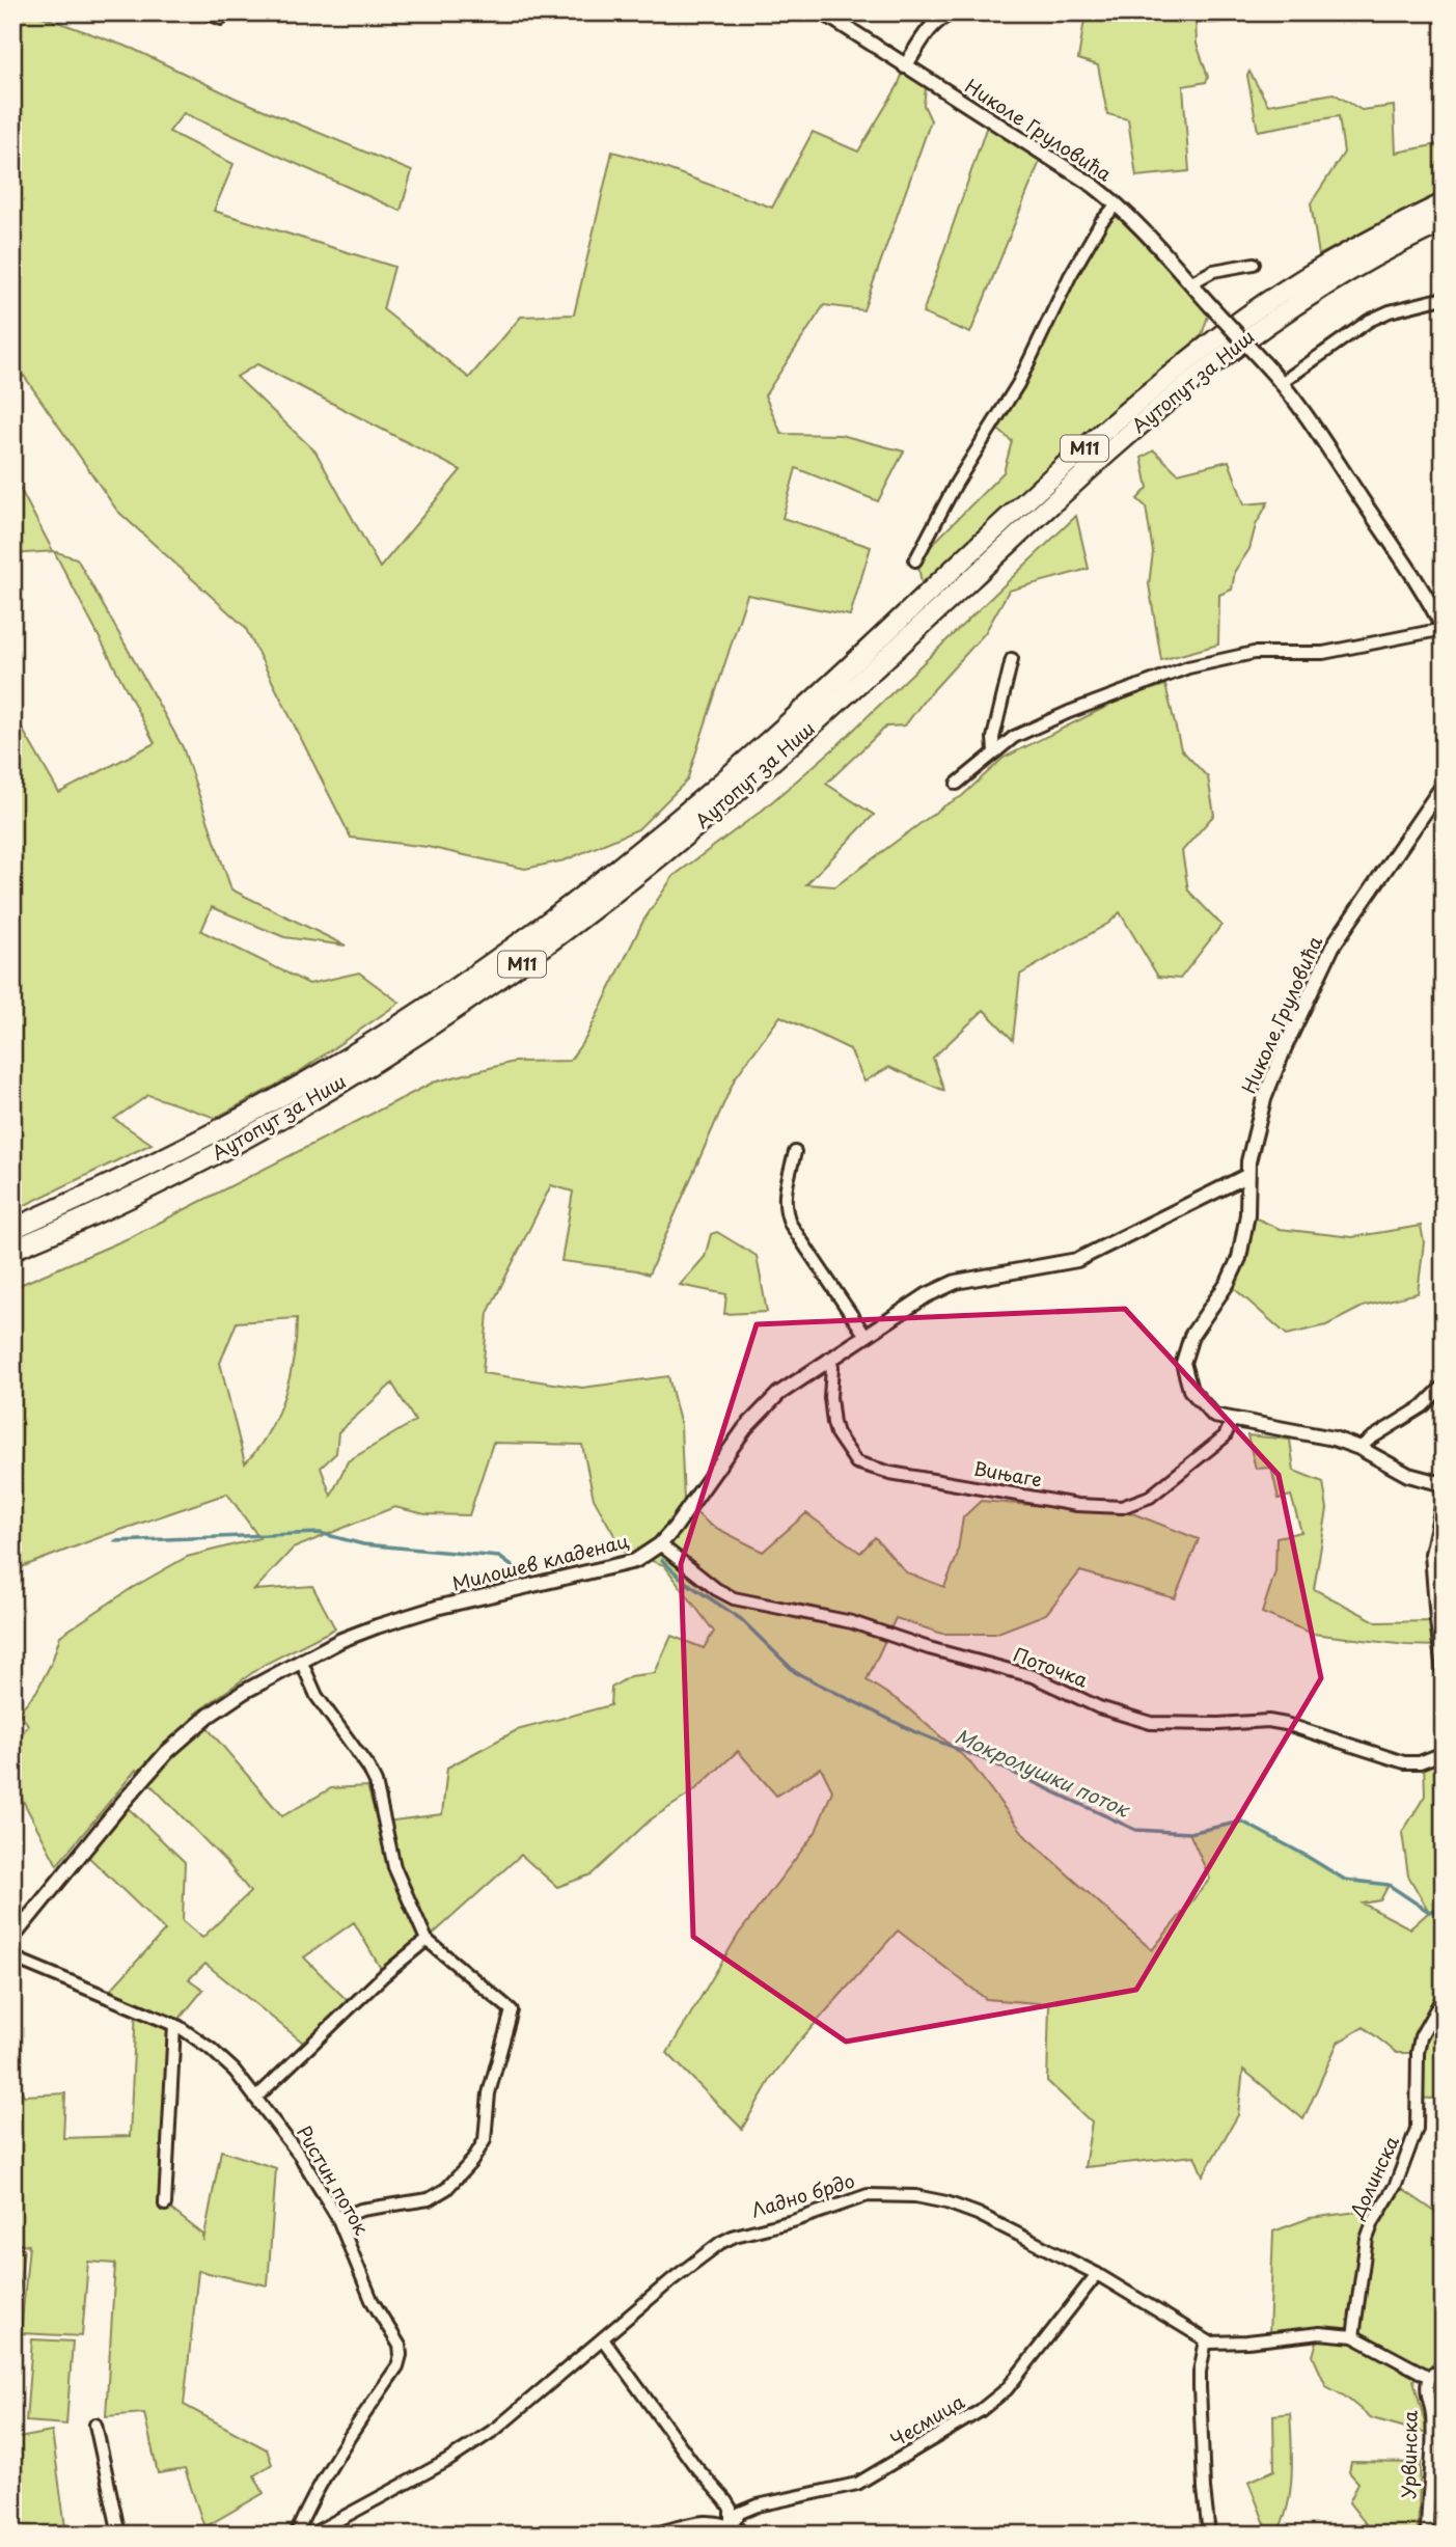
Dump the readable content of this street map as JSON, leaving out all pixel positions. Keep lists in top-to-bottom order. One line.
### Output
{"streets":{"highway":["Аутопут за Ниш","M11"],"street":["Николе Груловића","Вињаге","Милошев кладенац","Поточка","Долинска","Ристин поток","Ладно брдо","Чесмица","Урвинска"]},"crossings":[["Николе Груловића","Вињаге"],["Николе Груловића","Милошев кладенац"],["Вињаге","Милошев кладенац"],["Милошев кладенац","Поточка"],["Долинска","Ладно брдо"],["Ладно брдо","Чесмица"],["Ладно брдо","Урвинска"]],"water":["Мокролушки поток"]}
